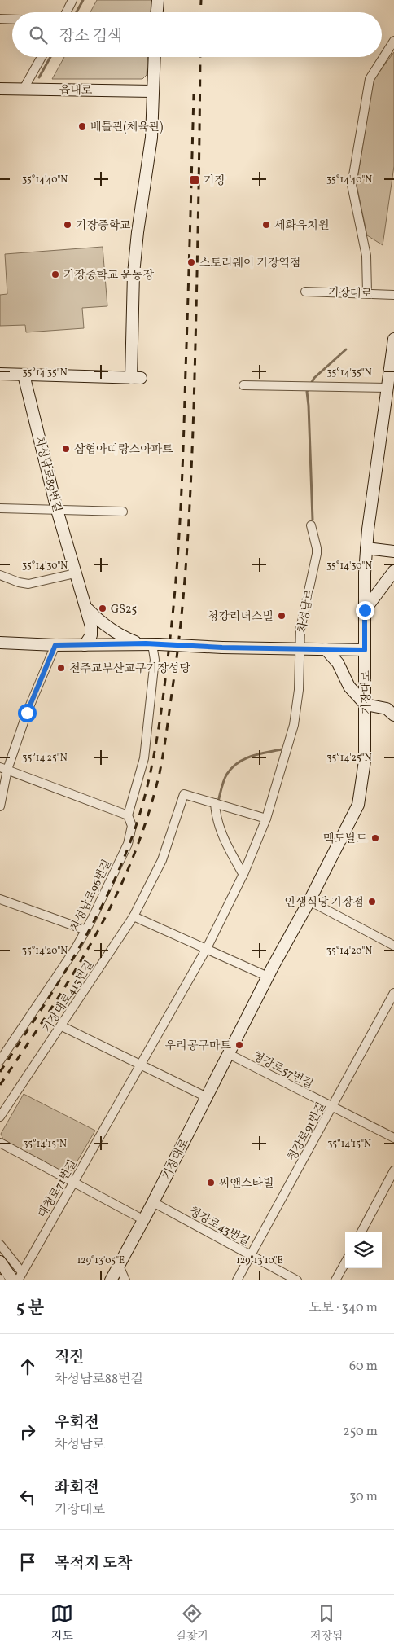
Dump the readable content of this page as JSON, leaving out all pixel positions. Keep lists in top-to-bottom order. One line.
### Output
{"streets":{"street":["읍내로","기장대로","차성남로89번길","차성남로","차성남로96번길","기장대로413번길","청강로57번길","청강로91번길","대청로71번길","청강로43번길"]},"crossings":[["기장대로","차성남로"],["기장대로","청강로57번길"],["기장대로","청강로43번길"],["차성남로89번길","차성남로"],["차성남로","대청로71번길"],["청강로57번길","청강로91번길"],["청강로91번길","청강로43번길"]],"places":{"other":["베틀관(체육관)","기장중학교","세화유치원","스토리웨이 기장역점","기장중학교 운동장","삼협아띠랑스아파트","GS25","청강리더스빌","천주교부산교구기장성당","맥도날드","인생식당 기장점","우리공구마트","씨앤스타빌"],"transit":["기장"]},"page":{"search":"장소 검색","heading":["5 분","도보 · 340 m"],"list":[["직진","차성남로88번길","60 m"],["우회전","차성남로","250 m"],["좌회전","기장대로","30 m"],"목적지 도착"],"nav":["지도","길찾기","저장됨"]},"coordinates":["35°14'40\"N","35°14'35\"N","35°14'30\"N","35°14'25\"N","35°14'20\"N","35°14'15\"N","129°13'05\"E","129°13'10\"E"]}
